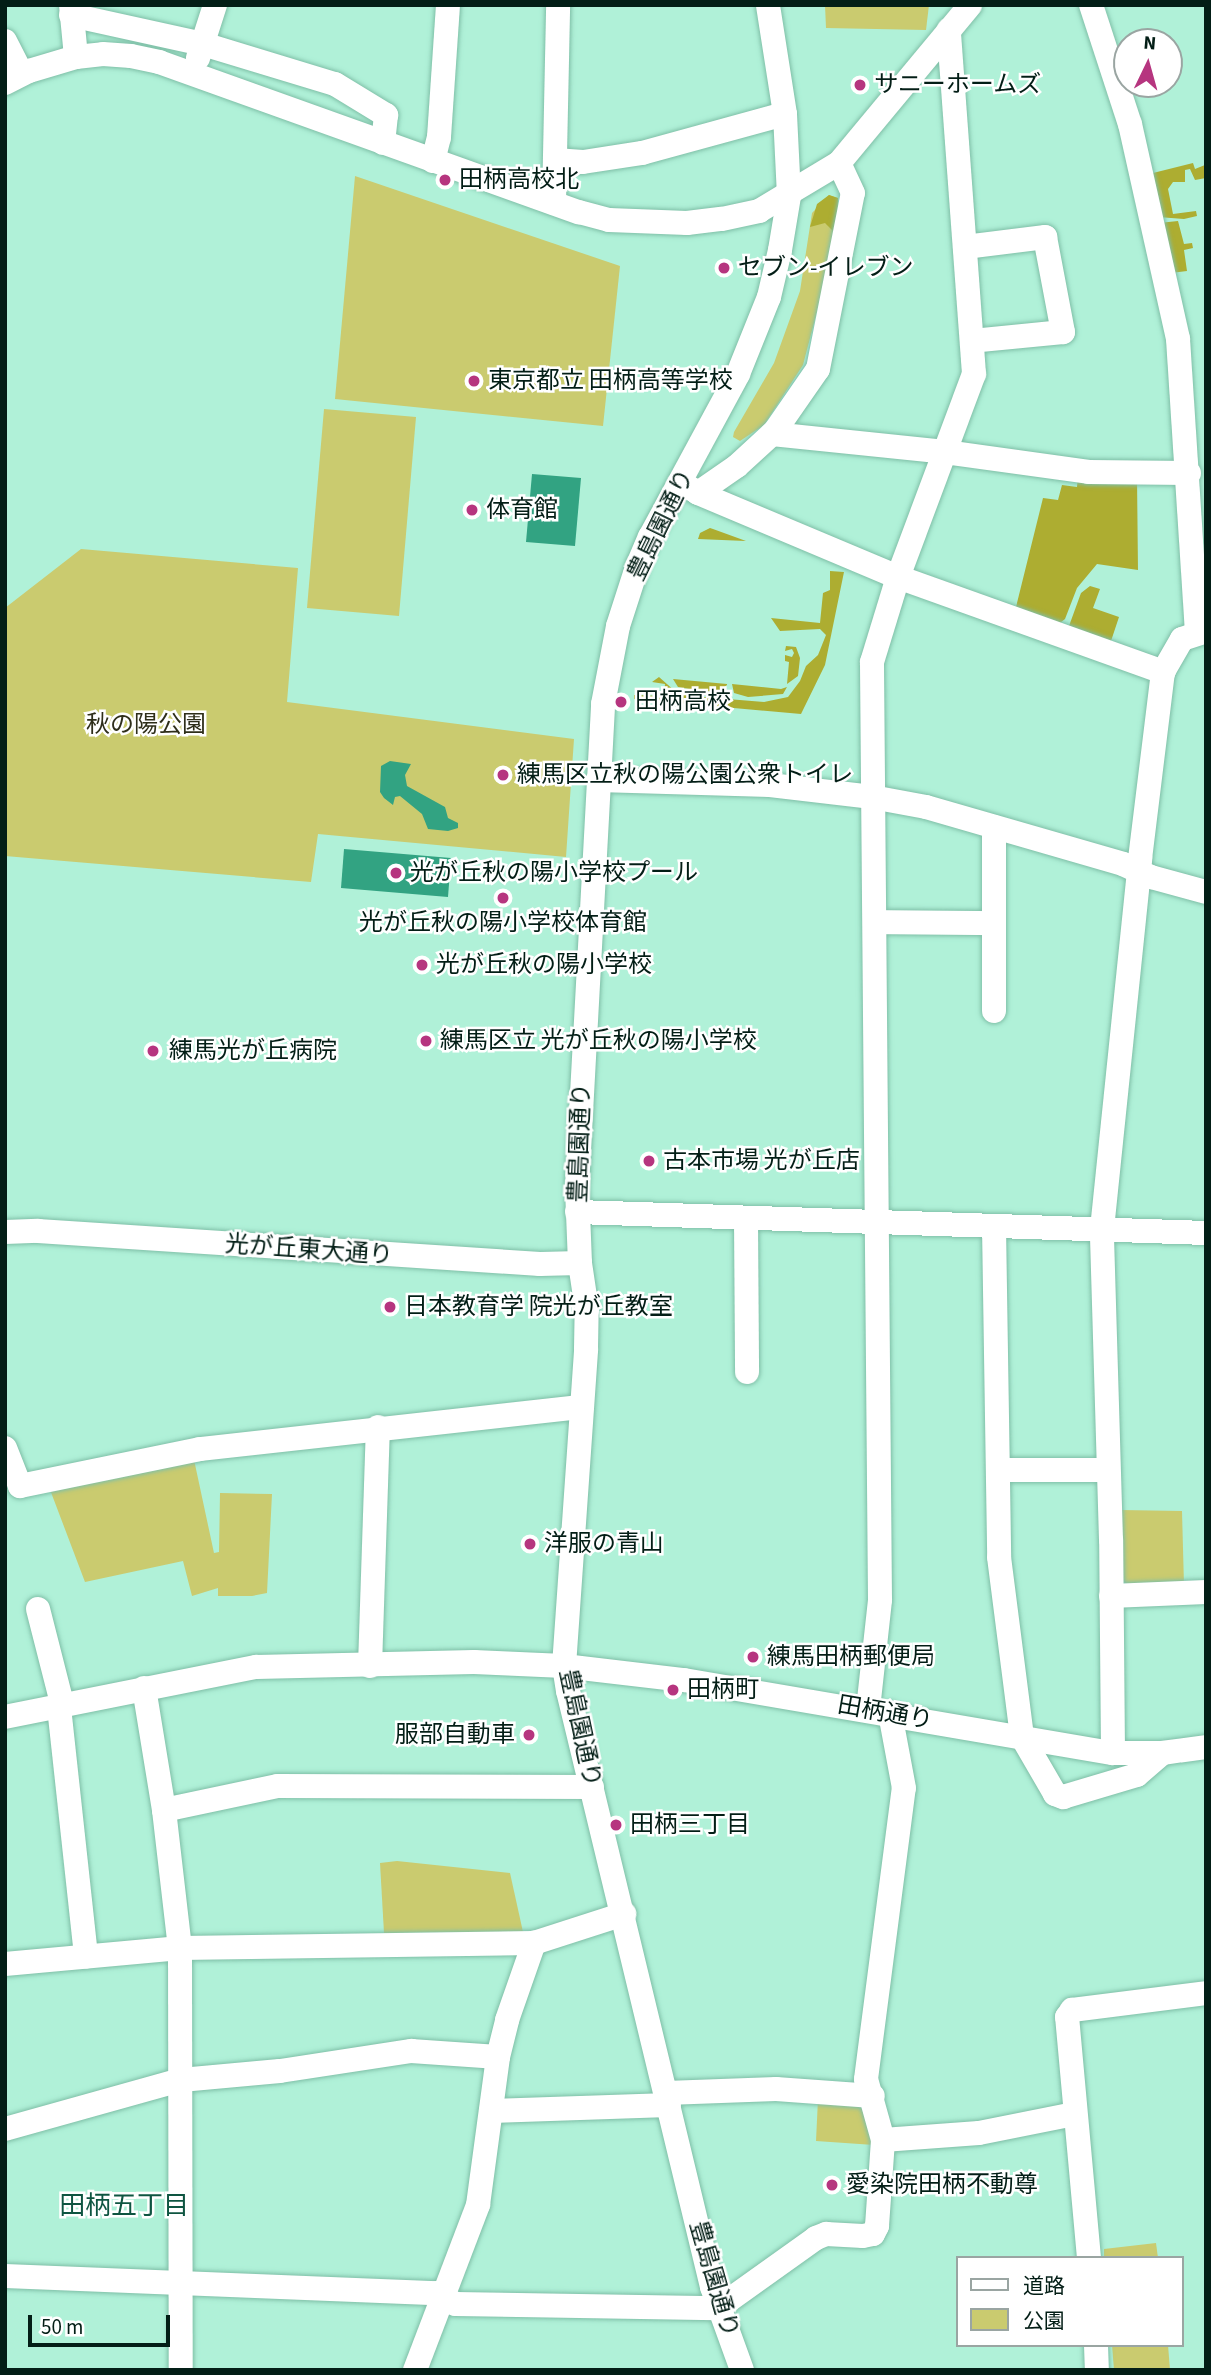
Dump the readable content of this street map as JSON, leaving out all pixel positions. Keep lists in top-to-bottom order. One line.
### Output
{"streets":{"street":["豊島園通り","光が丘東大通り","田柄通り"]},"crossings":[["豊島園通り","光が丘東大通り"],["豊島園通り","田柄通り"]],"districts":["田柄五丁目"],"parks":["秋の陽公園"],"places":["サニーホームズ","田柄高校北","セブン-イレブン","東京都立 田柄高等学校","体育館","田柄高校","練馬区立秋の陽公園公衆トイレ","光が丘秋の陽小学校プール","光が丘秋の陽小学校体育館","光が丘秋の陽小学校","練馬区立 光が丘秋の陽小学校","練馬光が丘病院","古本市場 光が丘店","日本教育学 院光が丘教室","洋服の青山","練馬田柄郵便局","田柄町","服部自動車","田柄三丁目","愛染院田柄不動尊"],"legend":["道路","公園"],"scale_bar":"50 m","north":"top"}
